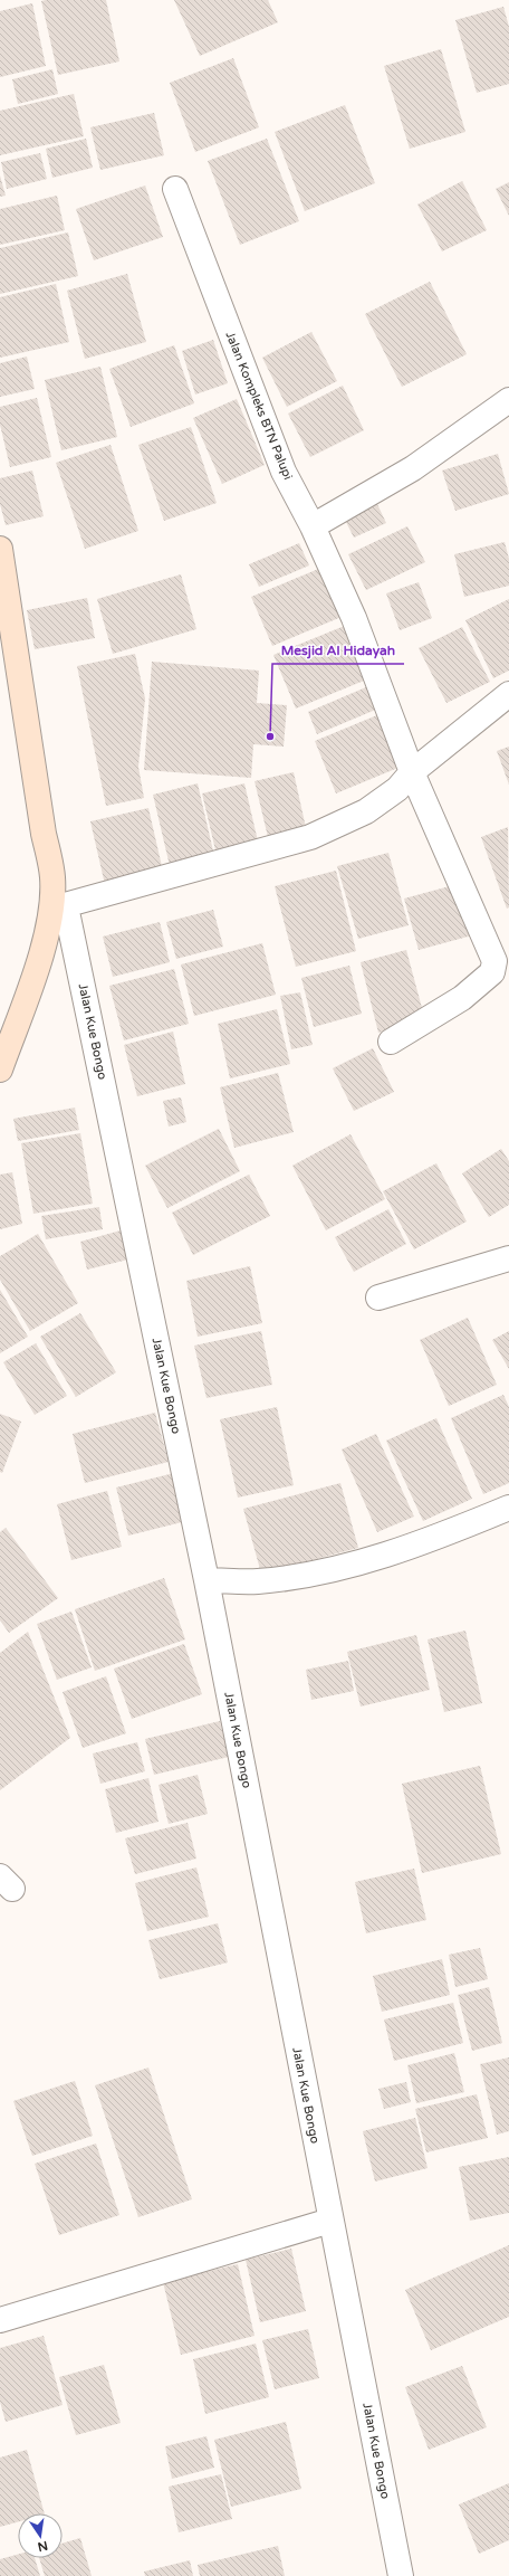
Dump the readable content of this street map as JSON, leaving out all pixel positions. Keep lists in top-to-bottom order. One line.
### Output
{"streets":{"street":["Jalan Kompleks BTN Palupi","Jalan Kue Bongo"]},"places":["Mesjid Al Hidayah"],"north":"bottom"}
